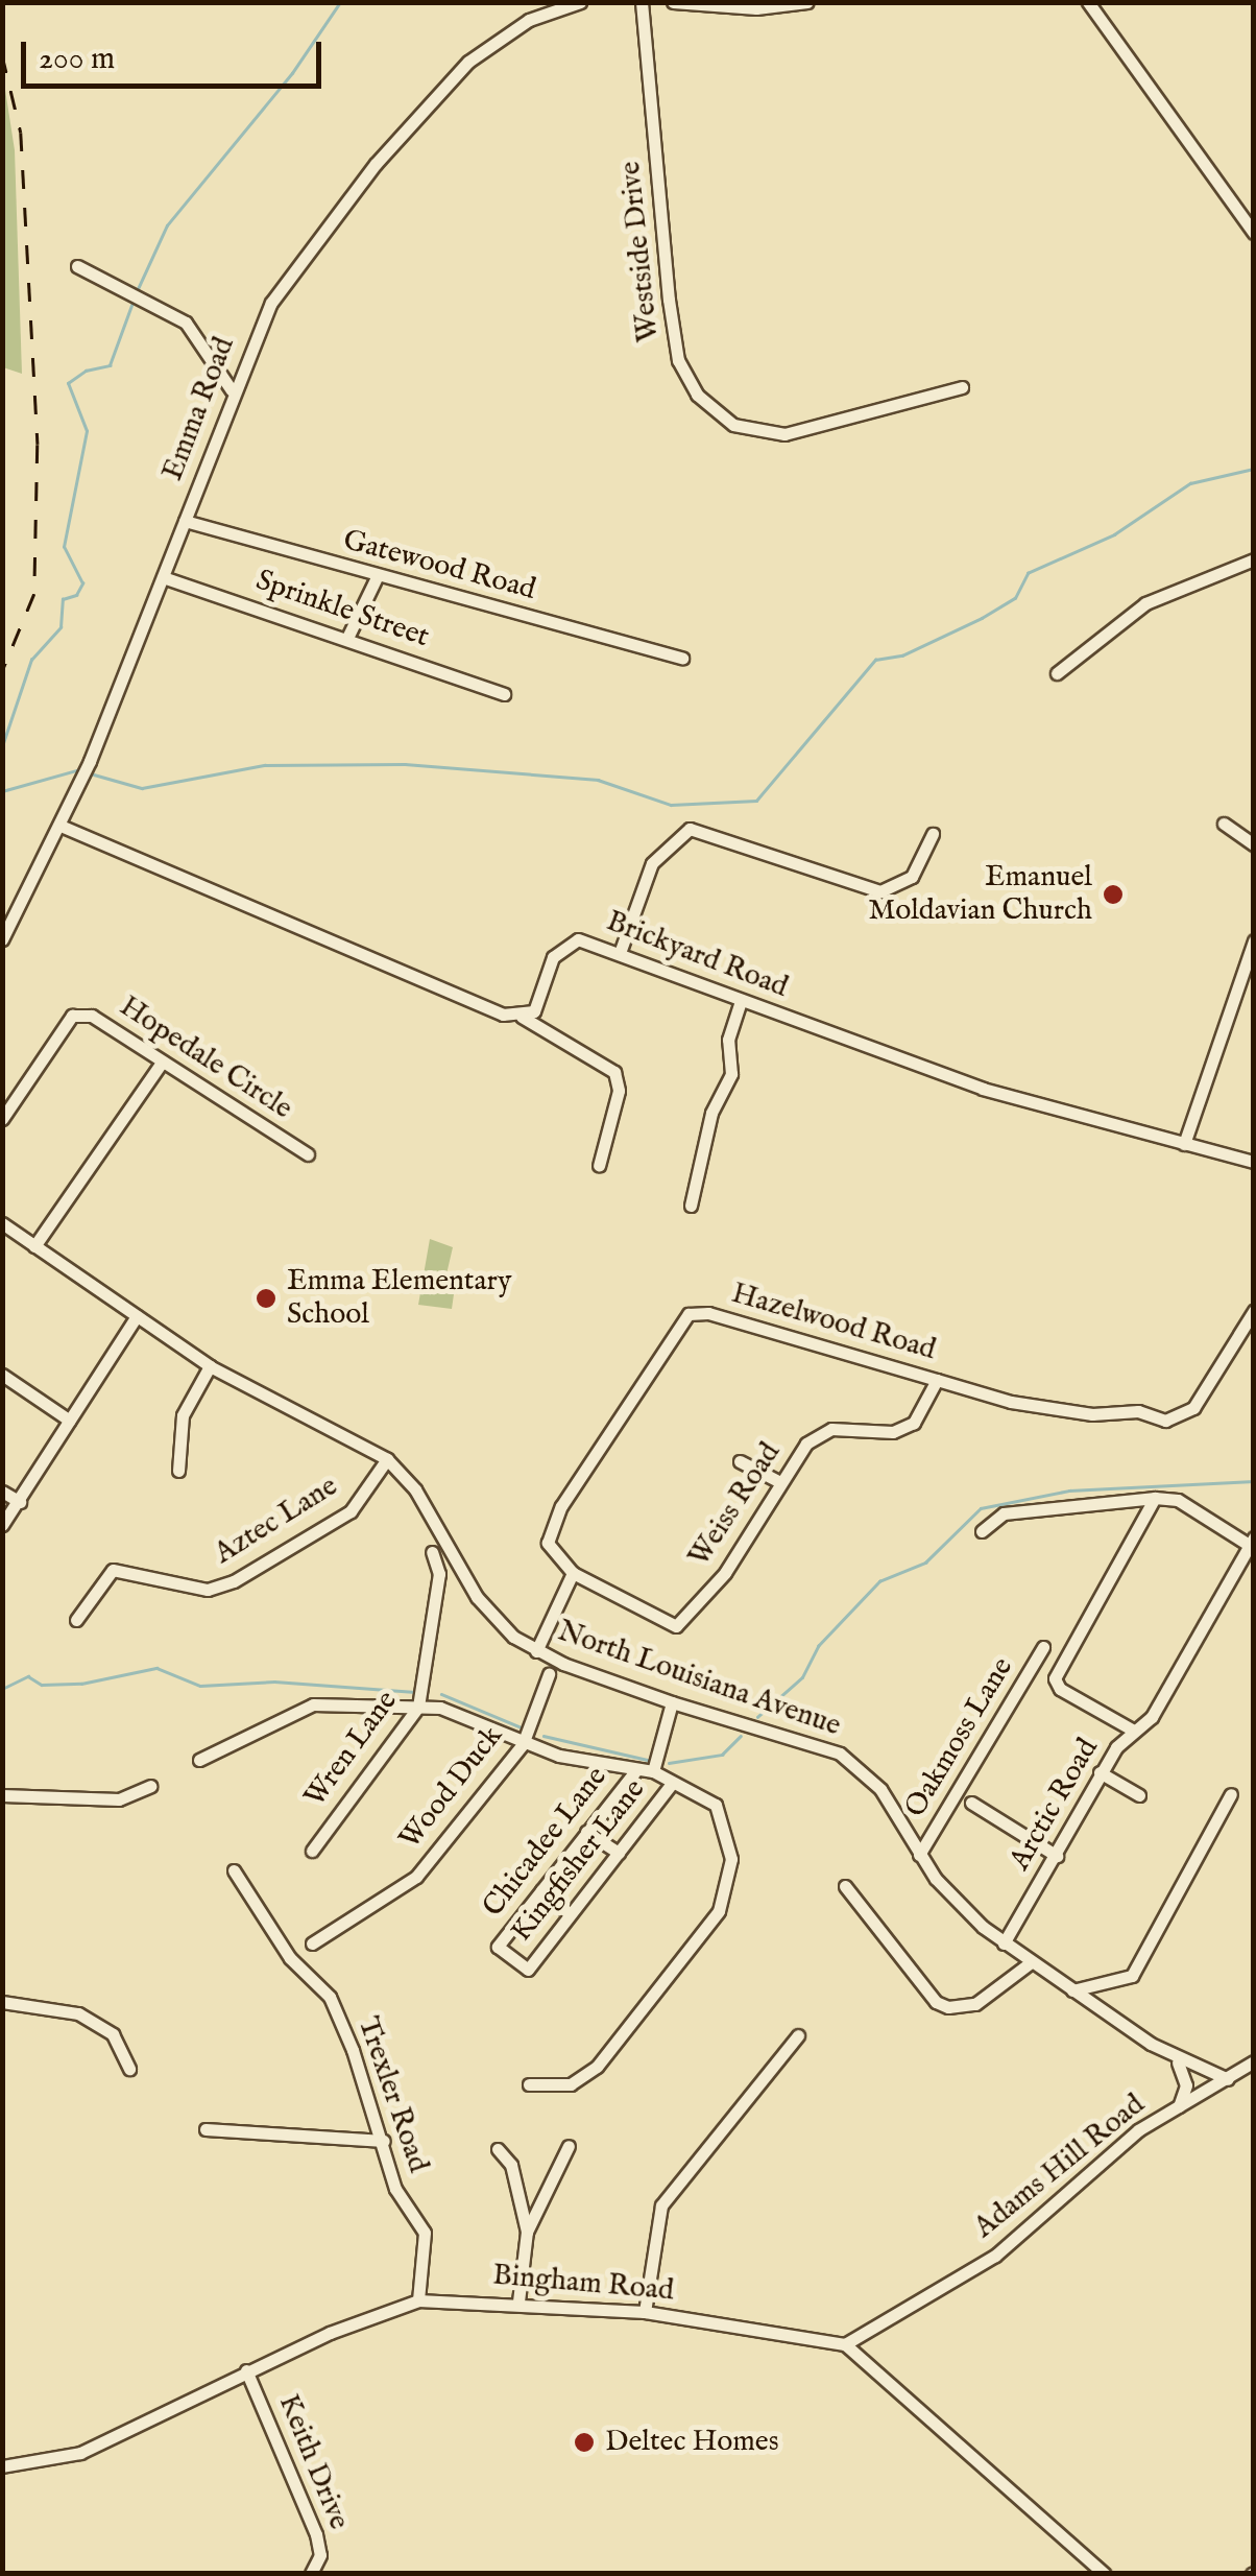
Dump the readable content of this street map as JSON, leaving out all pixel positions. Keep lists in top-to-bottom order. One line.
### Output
{"streets":{"street":["Westside Drive","Emma Road","Gatewood Road","Sprinkle Street","Brickyard Road","Hopedale Circle","Hazelwood Road","Weiss Road","Aztec Lane","North Louisiana Avenue","Oakmoss Lane","Wren Lane","Wood Duck","Arctic Road","Chicadee Lane","Kingfisher Lane","Trexler Road","Adams Hill Road","Bingham Road","Keith Drive"]},"crossings":[["Emma Road","Gatewood Road"],["Emma Road","Sprinkle Street"],["Hazelwood Road","Weiss Road"],["Aztec Lane","North Louisiana Avenue"],["North Louisiana Avenue","Oakmoss Lane"],["North Louisiana Avenue","Arctic Road"],["North Louisiana Avenue","Adams Hill Road"],["Chicadee Lane","Kingfisher Lane"],["Trexler Road","Bingham Road"],["Adams Hill Road","Bingham Road"],["Bingham Road","Keith Drive"]],"places":["Emanuel Moldavian Church","Emma Elementary School","Deltec Homes"],"scale_bar":"200 m"}
